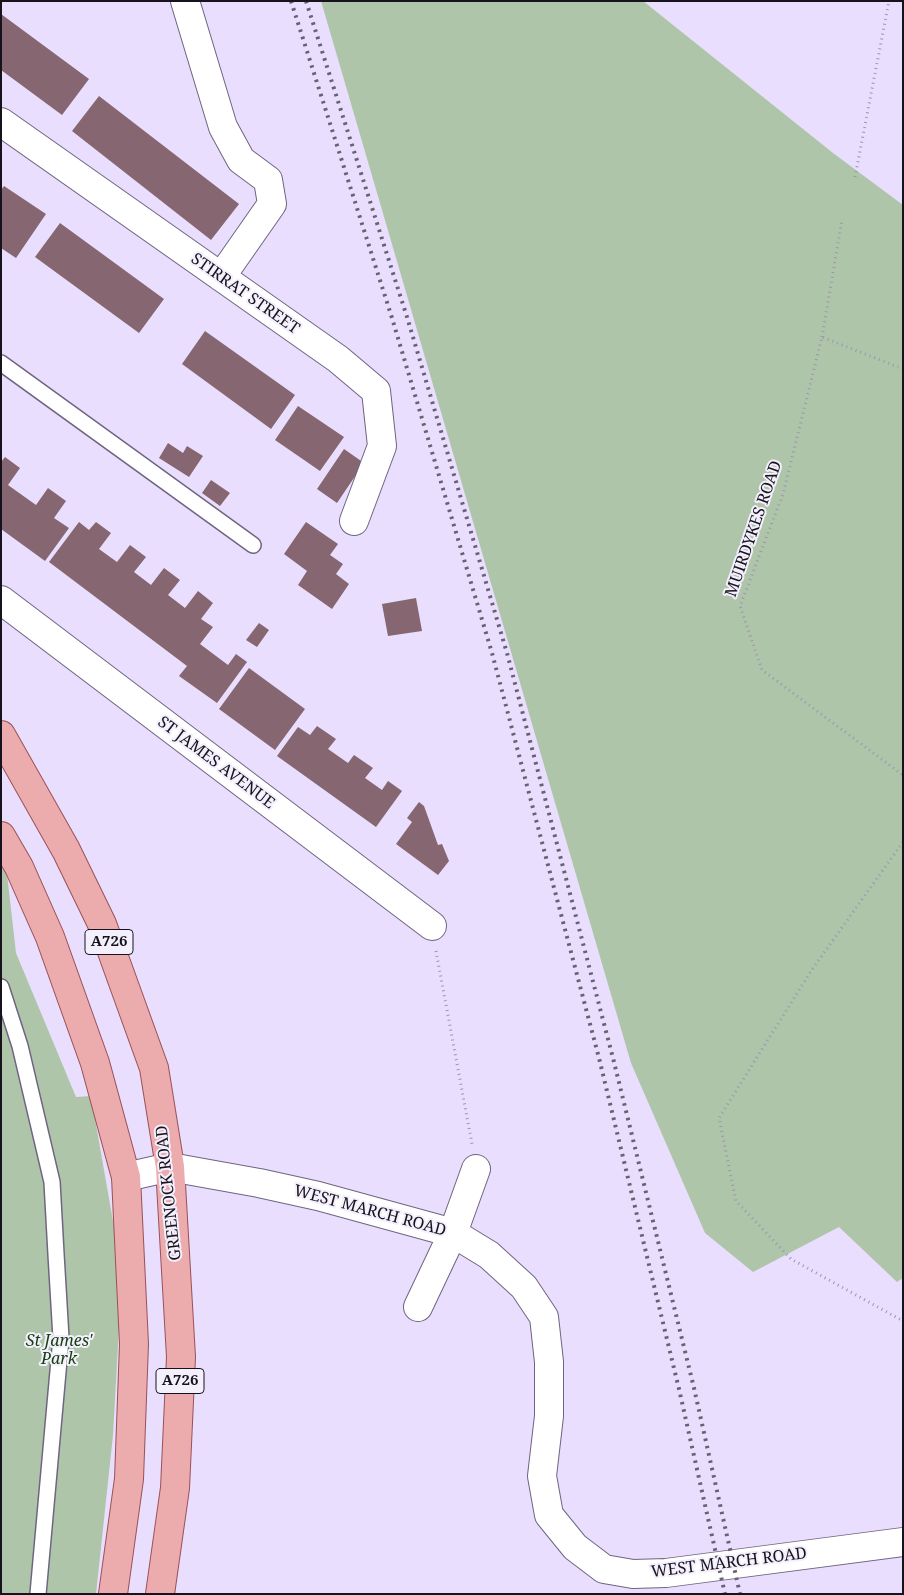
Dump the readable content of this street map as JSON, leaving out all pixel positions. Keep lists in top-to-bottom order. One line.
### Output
{"streets":{"main road":["A726","GREENOCK ROAD"],"street":["STIRRAT STREET","ST JAMES AVENUE","WEST MARCH ROAD"],"path":["MUIRDYKES ROAD"]},"crossings":[["A726","WEST MARCH ROAD"],["GREENOCK ROAD","WEST MARCH ROAD"]],"parks":["St James' Park"]}
